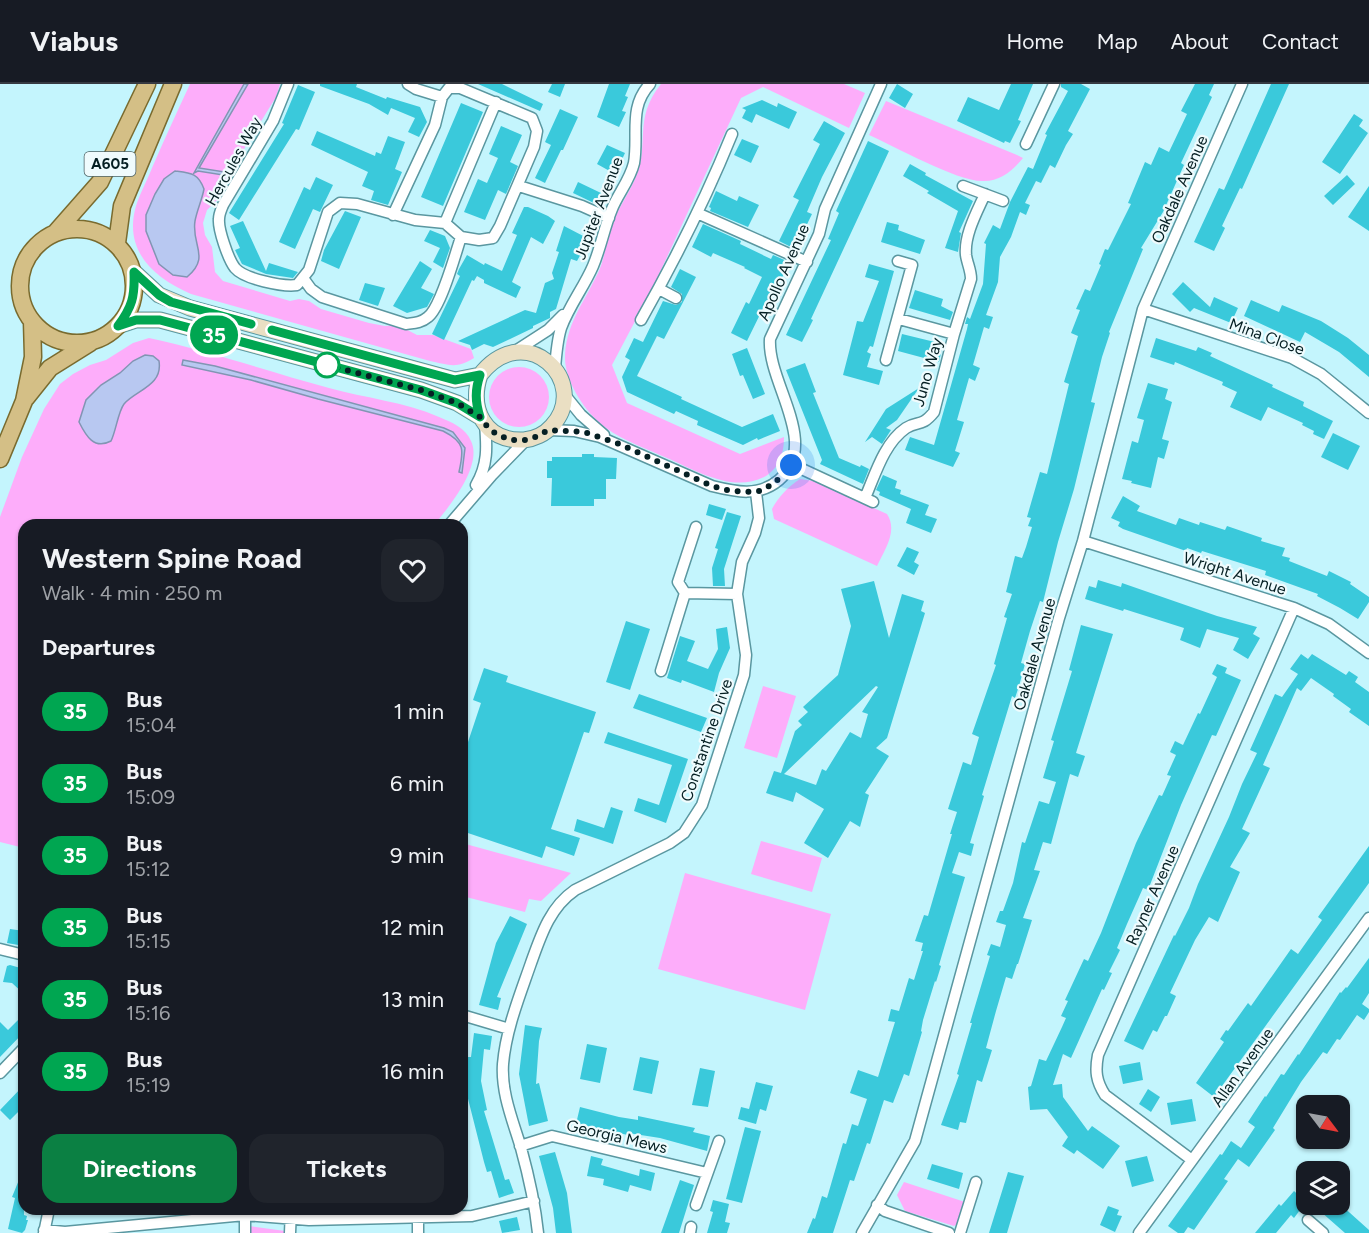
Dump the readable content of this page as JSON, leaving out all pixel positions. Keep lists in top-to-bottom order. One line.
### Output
{"streets":{"main road":["A605"],"street":["Hercules Way","Oakdale Avenue","Jupiter Avenue","Apollo Avenue","Mina Close","Juno Way","Wright Avenue","Constantine Drive","Rayner Avenue","Allan Avenue","Georgia Mews"]},"crossings":[["Oakdale Avenue","Mina Close"],["Oakdale Avenue","Wright Avenue"],["Apollo Avenue","Juno Way"],["Wright Avenue","Rayner Avenue"],["Constantine Drive","Georgia Mews"],["Rayner Avenue","Allan Avenue"]],"lines":["bus line 35"],"north":"bottom right","page":{"header":"Viabus","nav":["Home","Map","About","Contact"],"on_map":"35","heading":[["Western Spine Road","Walk · 4 min · 250 m"],"Departures"],"list":[{"mark":"35","name":"Bus","note":"15:04","value":"1 min"},{"mark":"35","name":"Bus","note":"15:09","value":"6 min"},{"mark":"35","name":"Bus","note":"15:12","value":"9 min"},{"mark":"35","name":"Bus","note":"15:15","value":"12 min"},{"mark":"35","name":"Bus","note":"15:16","value":"13 min"},{"mark":"35","name":"Bus","note":"15:19","value":"16 min"}],"buttons":["Directions","Tickets"]}}
